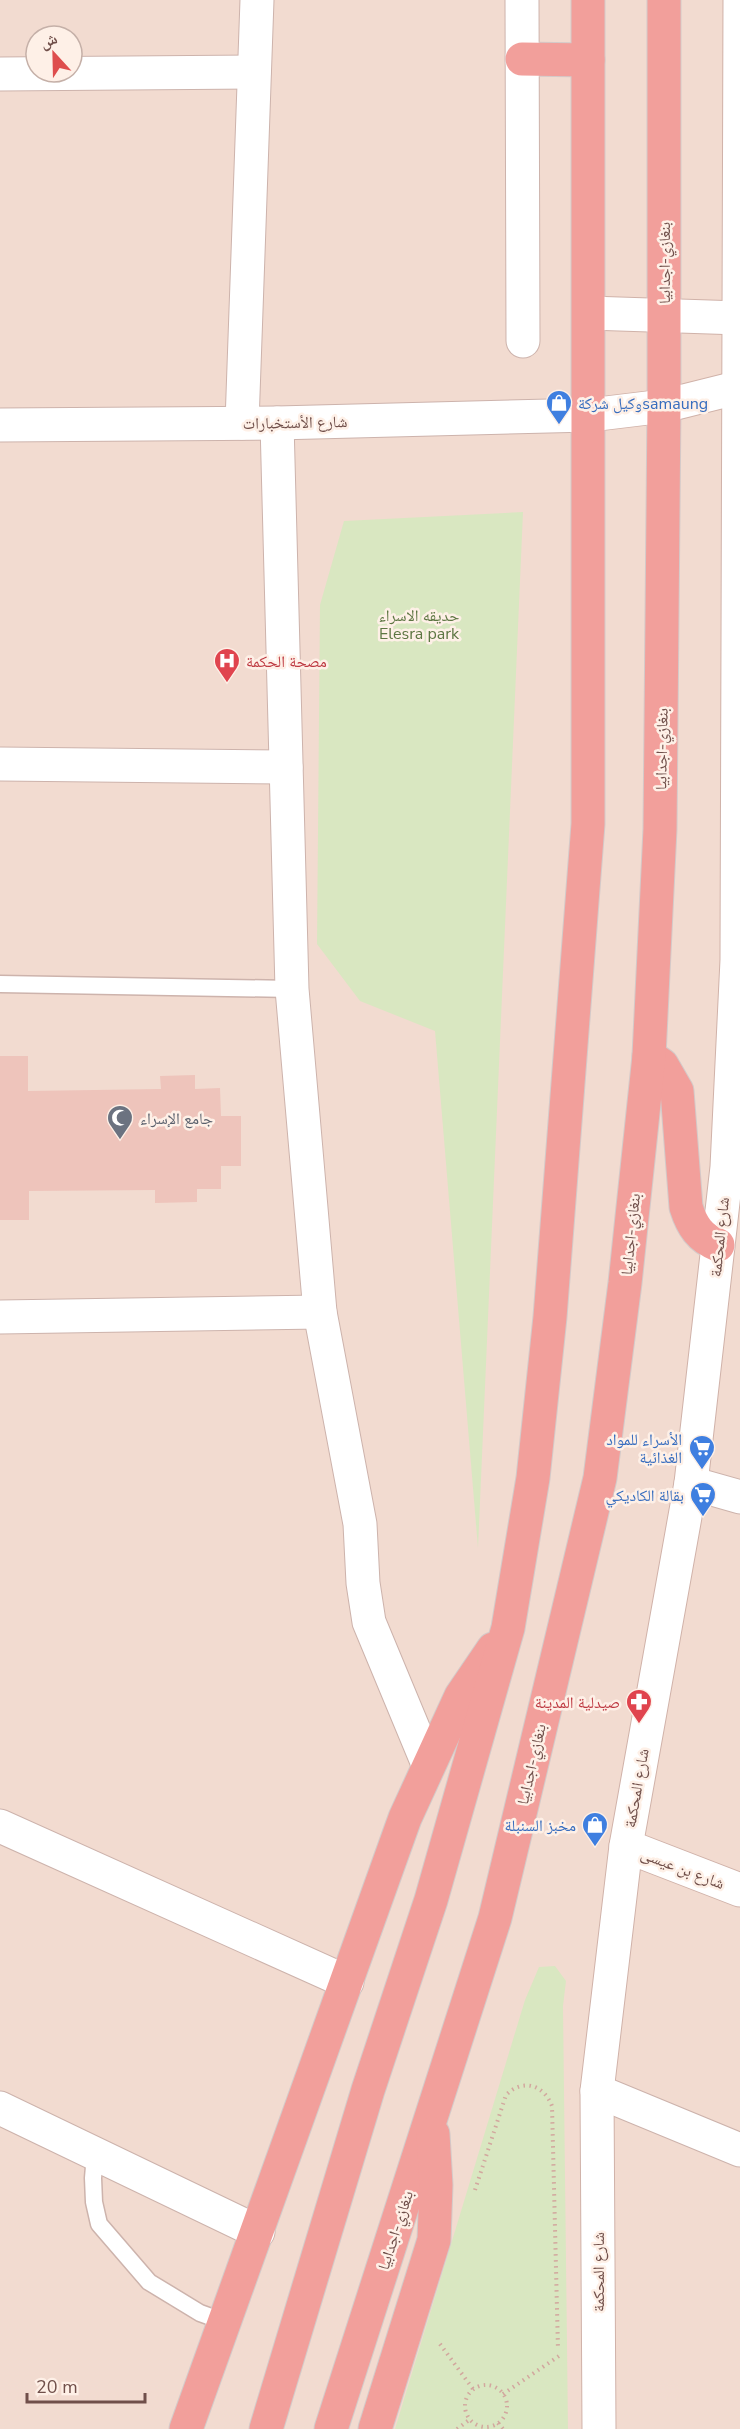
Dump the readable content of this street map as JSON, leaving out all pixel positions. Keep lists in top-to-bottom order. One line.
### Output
{"streets":{"highway":["بنغازي-اجدابيا"],"street":["شارع الأستخبارات","شارع المحكمة","شارع بن عيسى"]},"crossings":[["بنغازي-اجدابيا","شارع الأستخبارات"],["شارع الأستخبارات","شارع المحكمة"],["شارع المحكمة","شارع بن عيسى"]],"parks":["حديقه الاسراء Elesra park"],"places":{"shop":["وكيل شركةsamaung","مخبز السنبلة"],"hospital":["مصحة الحكمة"],"mosque":["جامع الإسراء"],"supermarket":["الأسراء للمواد الغذائية","بقالة الكاديكي"],"pharmacy":["صيدلية المدينة"]},"scale_bar":"20 m","north":"top"}
